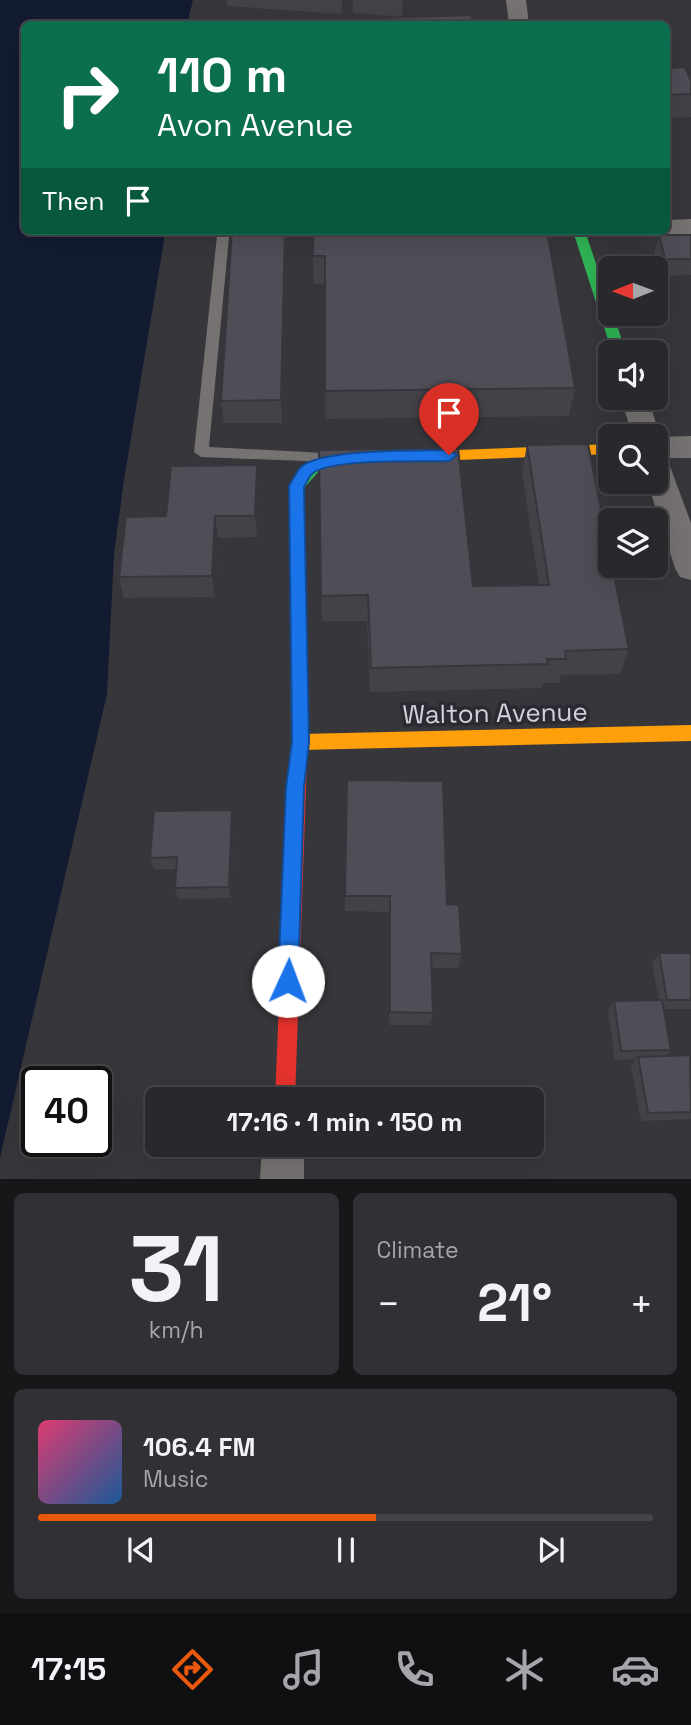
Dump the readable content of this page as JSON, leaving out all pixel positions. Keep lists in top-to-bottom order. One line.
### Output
{"streets":{"street":["Walton Avenue"]},"north":"left","page":{"turn":["110 m","Avon Avenue"],"then":"Then","limit":"40","trip":"17:16 · 1 min · 150 m","tile":[["31","km/h"],"Climate"],"heat":["−","21°","+"],"song":["106.4 FM","Music"],"tabs":"17:15"}}
